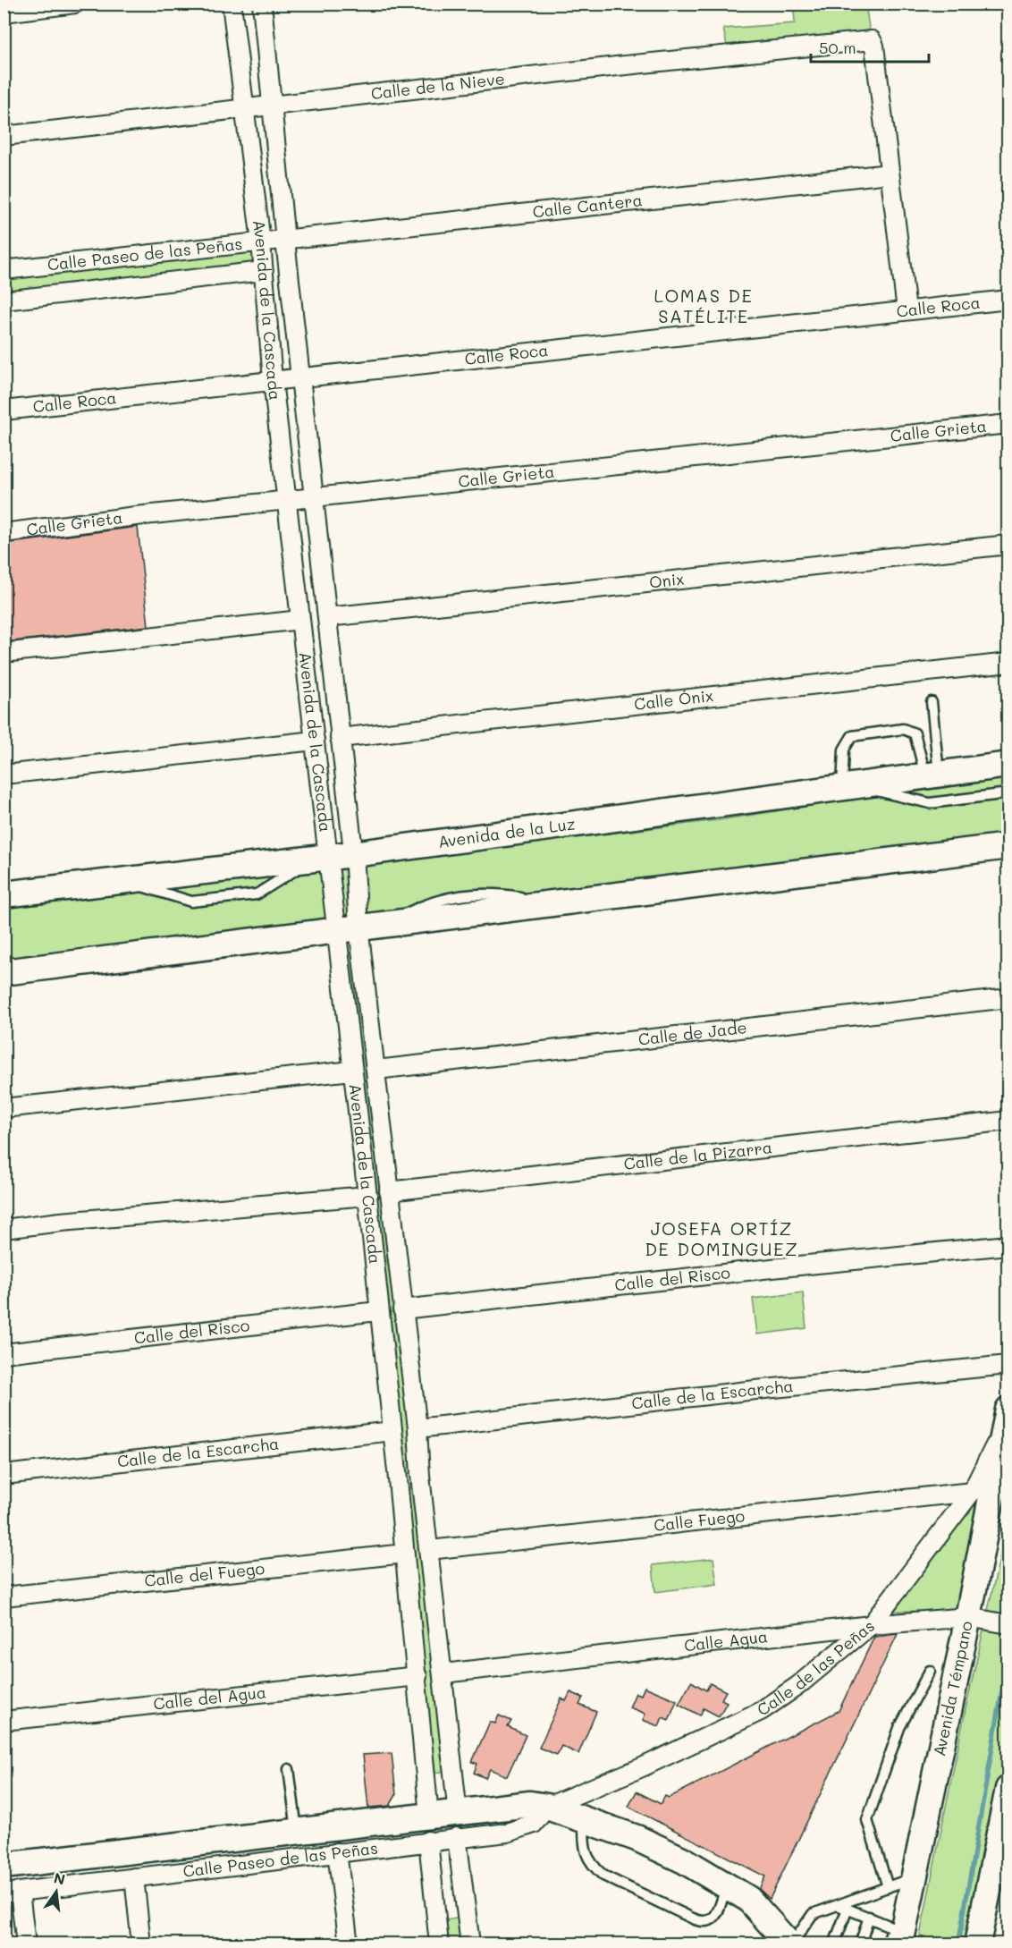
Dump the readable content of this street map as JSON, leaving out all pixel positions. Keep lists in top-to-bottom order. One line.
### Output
{"streets":{"main road":["Calle Paseo de las Peñas","Avenida de la Luz","Avenida Témpano"],"street":["Calle de la Nieve","Calle Cantera","Calle Roca","Avenida de la Cascada","Calle Grieta","Onix","Calle Ónix","Calle de Jade","Calle de la Pizarra","Calle del Risco","Calle de la Escarcha","Calle Fuego","Calle del Fuego","Calle Agua","Calle de las Peñas","Calle del Agua"]},"crossings":[["Calle de la Nieve","Calle Cantera"],["Calle de la Nieve","Avenida de la Cascada"],["Calle Cantera","Calle Paseo de las Peñas"],["Calle Cantera","Avenida de la Cascada"],["Calle Paseo de las Peñas","Avenida de la Cascada"],["Calle Paseo de las Peñas","Calle de las Peñas"],["Calle Roca","Avenida de la Cascada"],["Avenida de la Cascada","Calle Grieta"],["Avenida de la Cascada","Onix"],["Avenida de la Cascada","Calle Ónix"],["Avenida de la Cascada","Avenida de la Luz"],["Avenida de la Cascada","Calle de Jade"],["Avenida de la Cascada","Calle de la Pizarra"],["Avenida de la Cascada","Calle del Risco"],["Avenida de la Cascada","Calle de la Escarcha"],["Avenida de la Cascada","Calle Fuego"],["Avenida de la Cascada","Calle del Fuego"],["Avenida de la Cascada","Calle Agua"],["Avenida de la Cascada","Calle del Agua"],["Calle Fuego","Calle de las Peñas"],["Calle Agua","Calle de las Peñas"],["Calle Agua","Avenida Témpano"],["Calle de las Peñas","Avenida Témpano"]],"districts":["LOMAS DE SATÉLITE","JOSEFA ORTÍZ DE DOMINGUEZ"],"scale_bar":"50 m","north":"top"}
